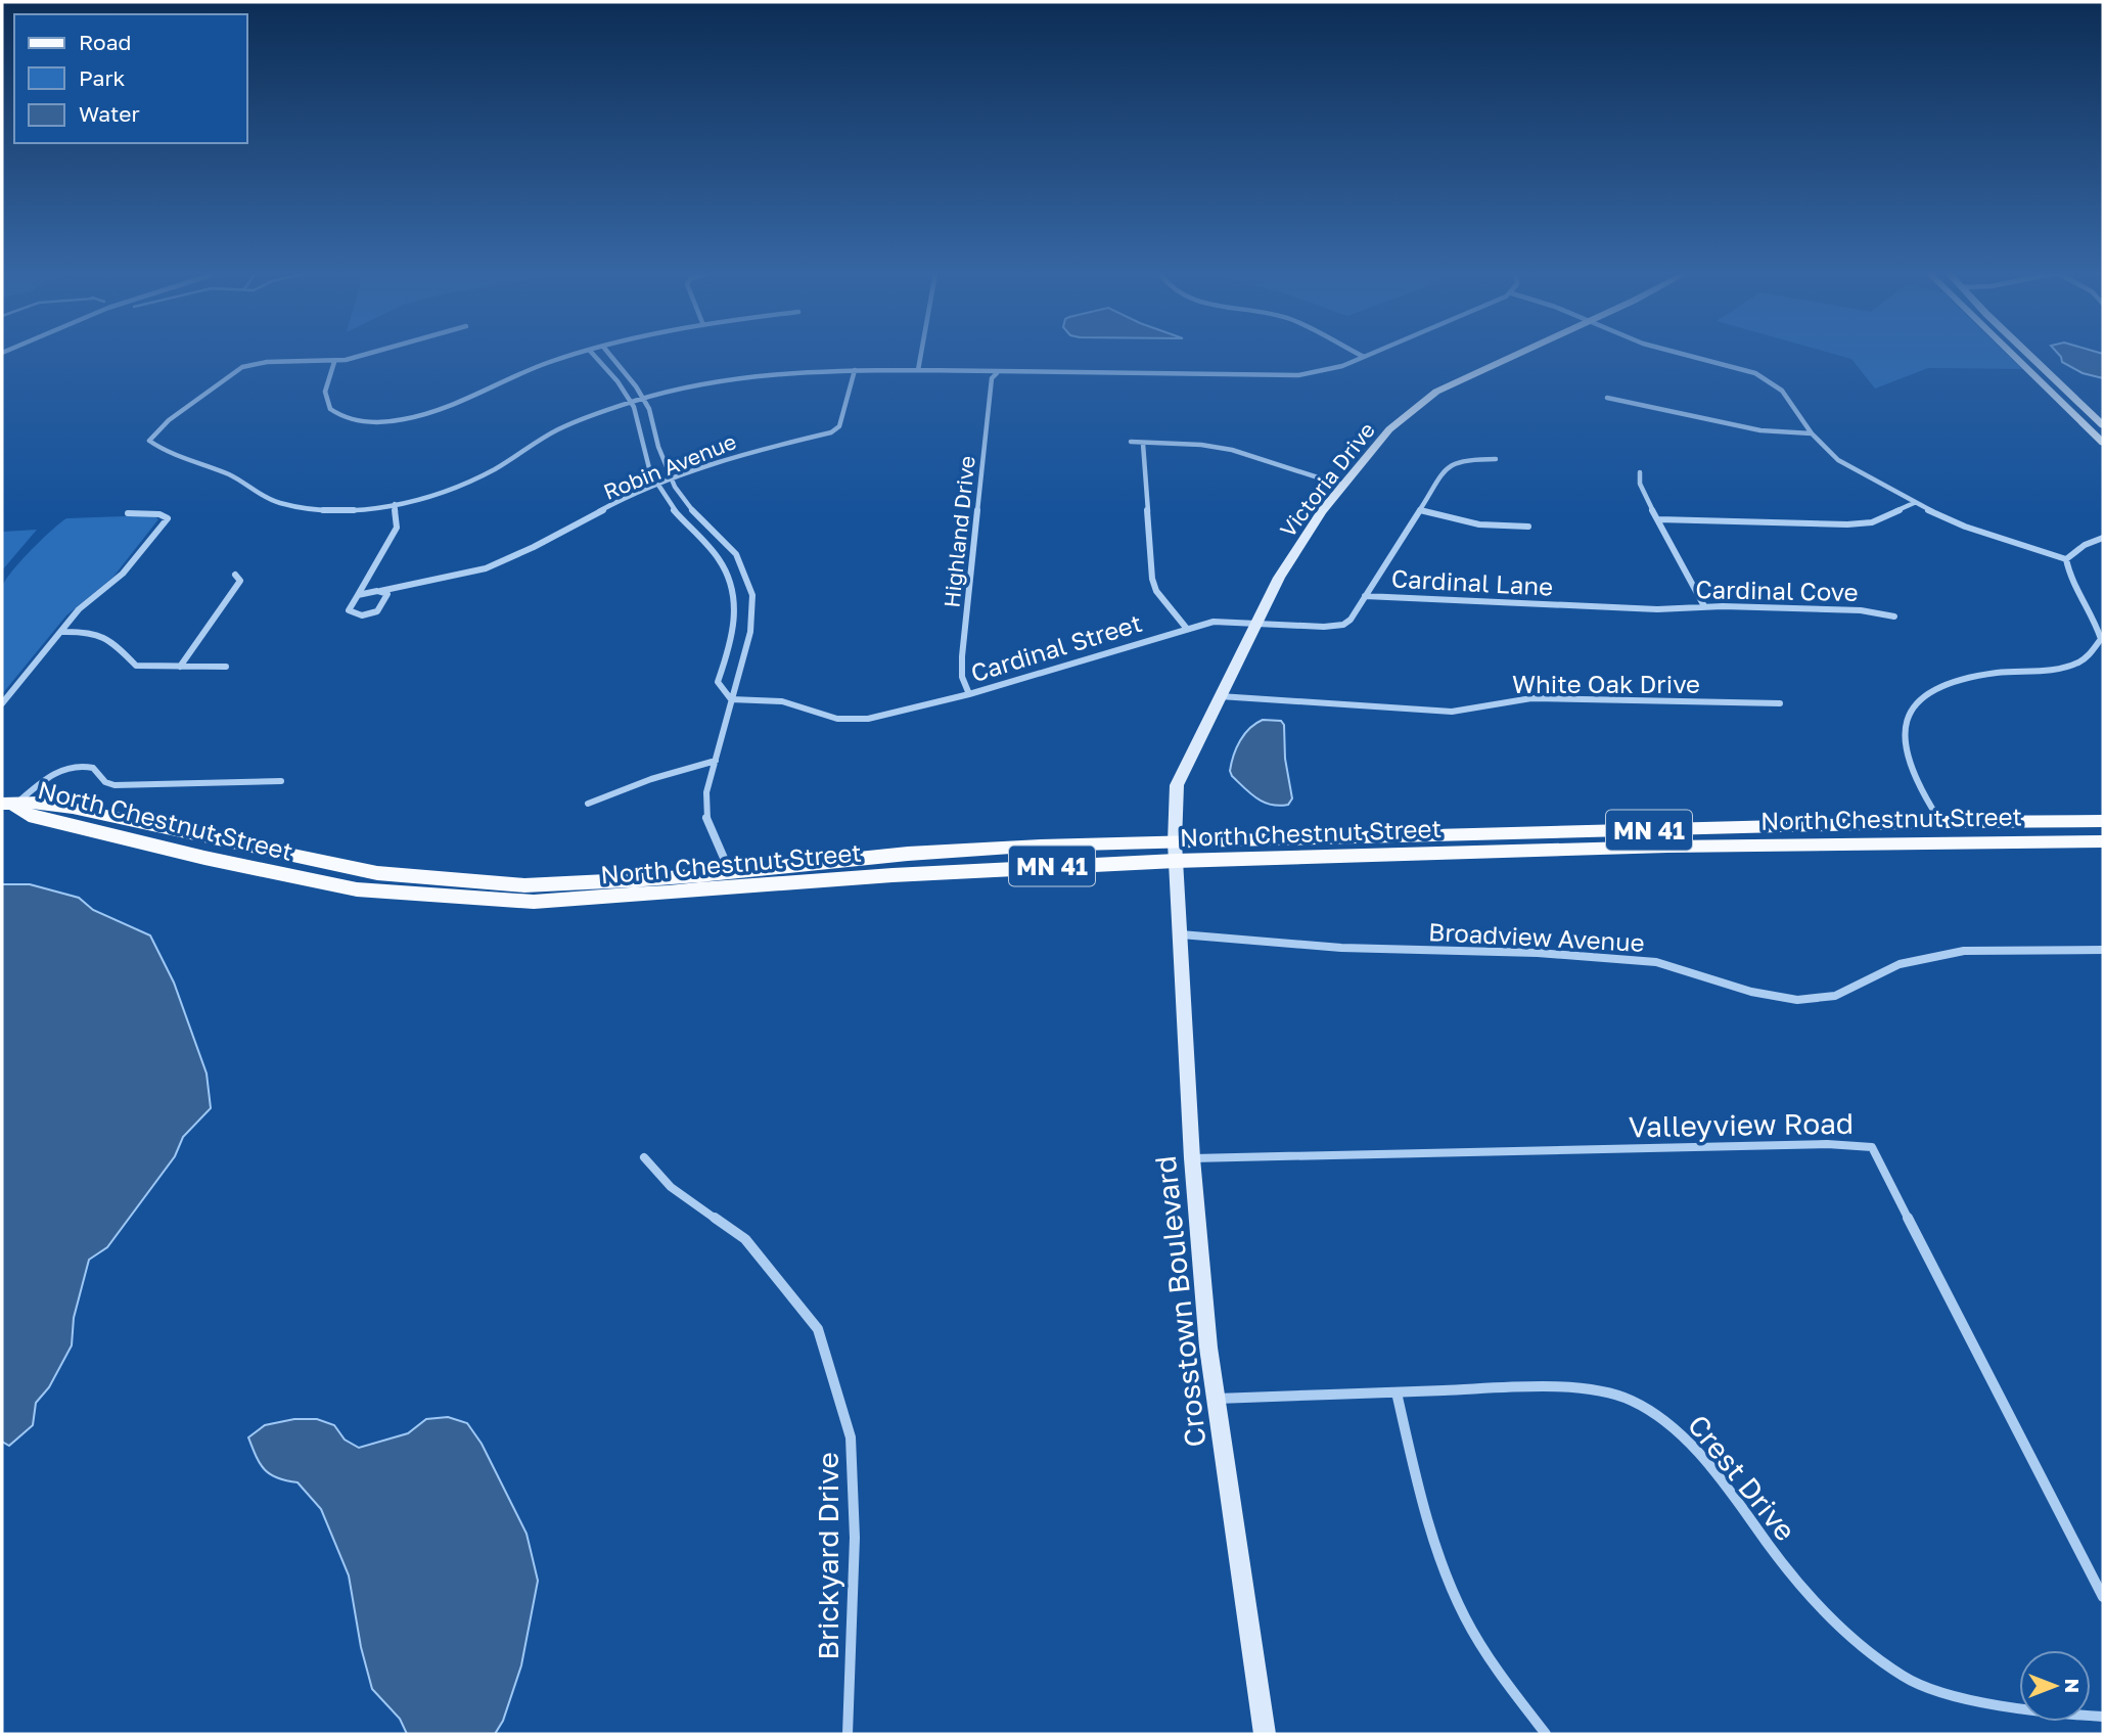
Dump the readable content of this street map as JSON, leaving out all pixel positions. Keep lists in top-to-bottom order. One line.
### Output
{"streets":{"main road":["North Chestnut Street","MN 41"],"street":["Robin Avenue","Victoria Drive","Highland Drive","Cardinal Lane","Cardinal Cove","Cardinal Street","White Oak Drive","Broadview Avenue","Valleyview Road","Crosstown Boulevard","Crest Drive","Brickyard Drive"]},"crossings":[["Victoria Drive","Cardinal Lane"],["Victoria Drive","Cardinal Street"],["Victoria Drive","White Oak Drive"],["Victoria Drive","North Chestnut Street"],["Victoria Drive","Crosstown Boulevard"],["Highland Drive","Cardinal Street"],["Cardinal Lane","Cardinal Cove"],["Cardinal Lane","Cardinal Street"],["North Chestnut Street","Crosstown Boulevard"],["Broadview Avenue","Crosstown Boulevard"],["Valleyview Road","Crosstown Boulevard"],["Crosstown Boulevard","Crest Drive"]],"legend":["Road","Park","Water"],"north":"right"}
